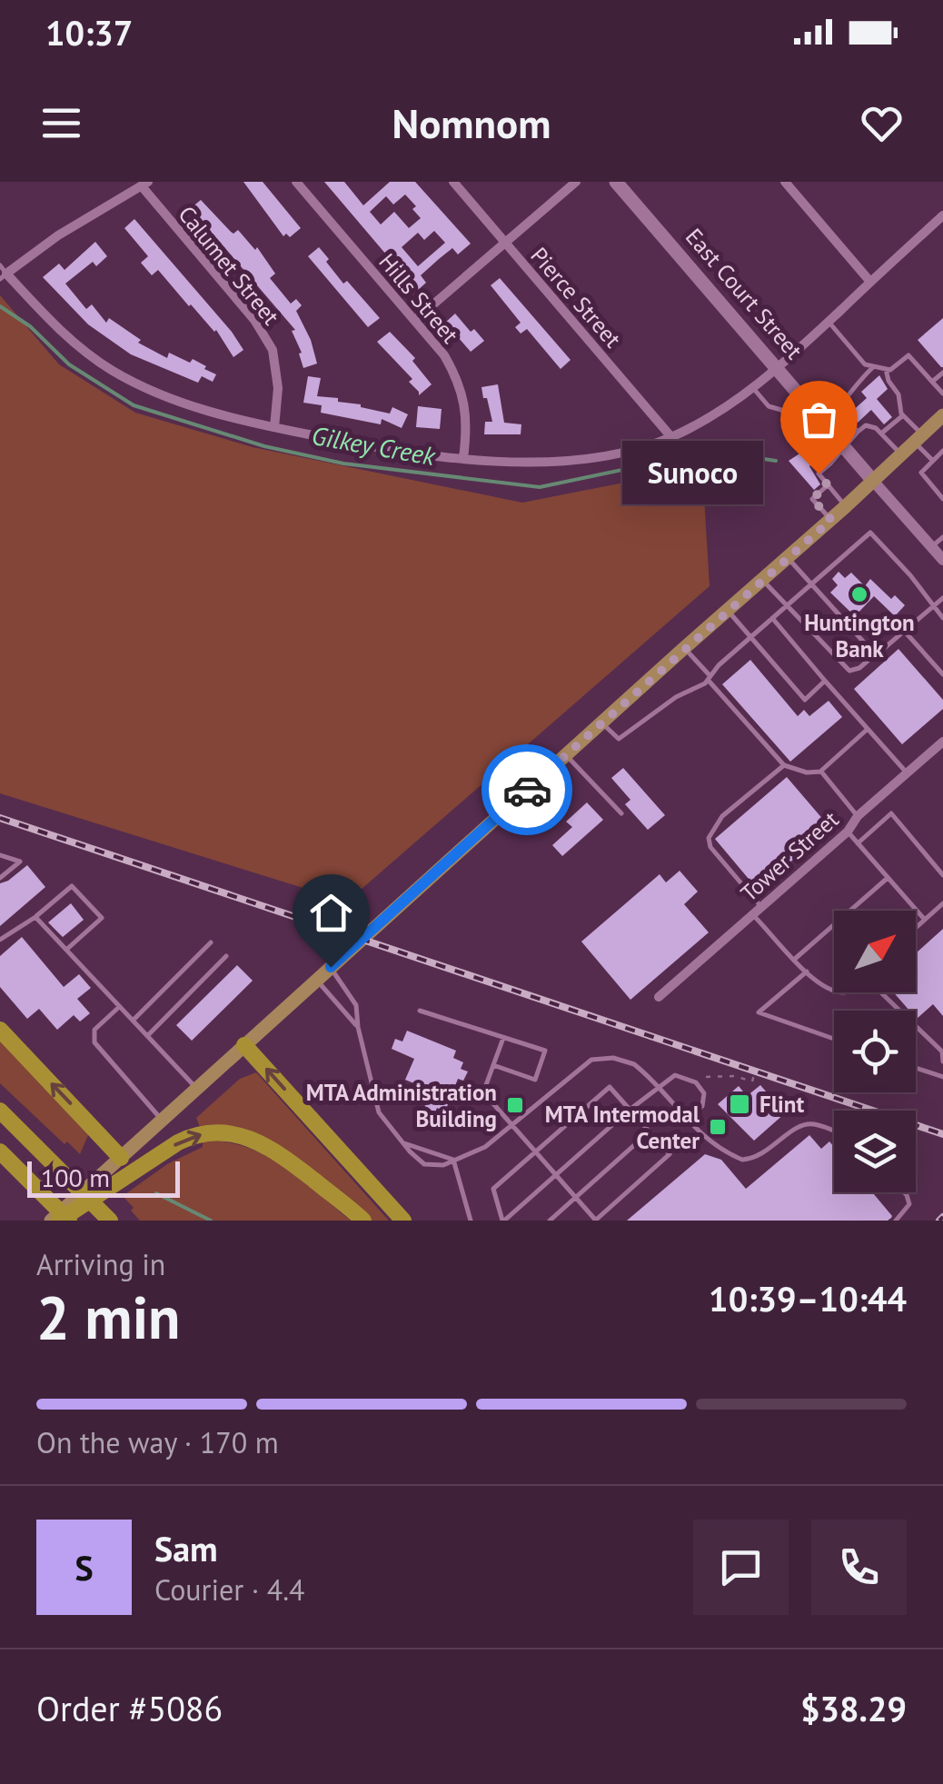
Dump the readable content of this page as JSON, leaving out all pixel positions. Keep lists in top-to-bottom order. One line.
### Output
{"streets":{"main road":["East Court Street"],"street":["Calumet Street","Pierce Street","Hills Street","Tower Street"]},"water":["Gilkey Creek"],"places":{"other":["Sunoco","Huntington Bank"],"transit":["Flint","MTA Administration Building","MTA Intermodal Center"]},"scale_bar":"100 m","north":"top right","page":{"status":"10:37","header":"Nomnom","bubble":"Sunoco","scale":"100 m","heading":["2 min","Arriving in","10:39–10:44"],"panel":["Sam","Courier · 4.4","Order #5086","$38.29"],"bar":"On the way · 170 m","round":"S"}}
